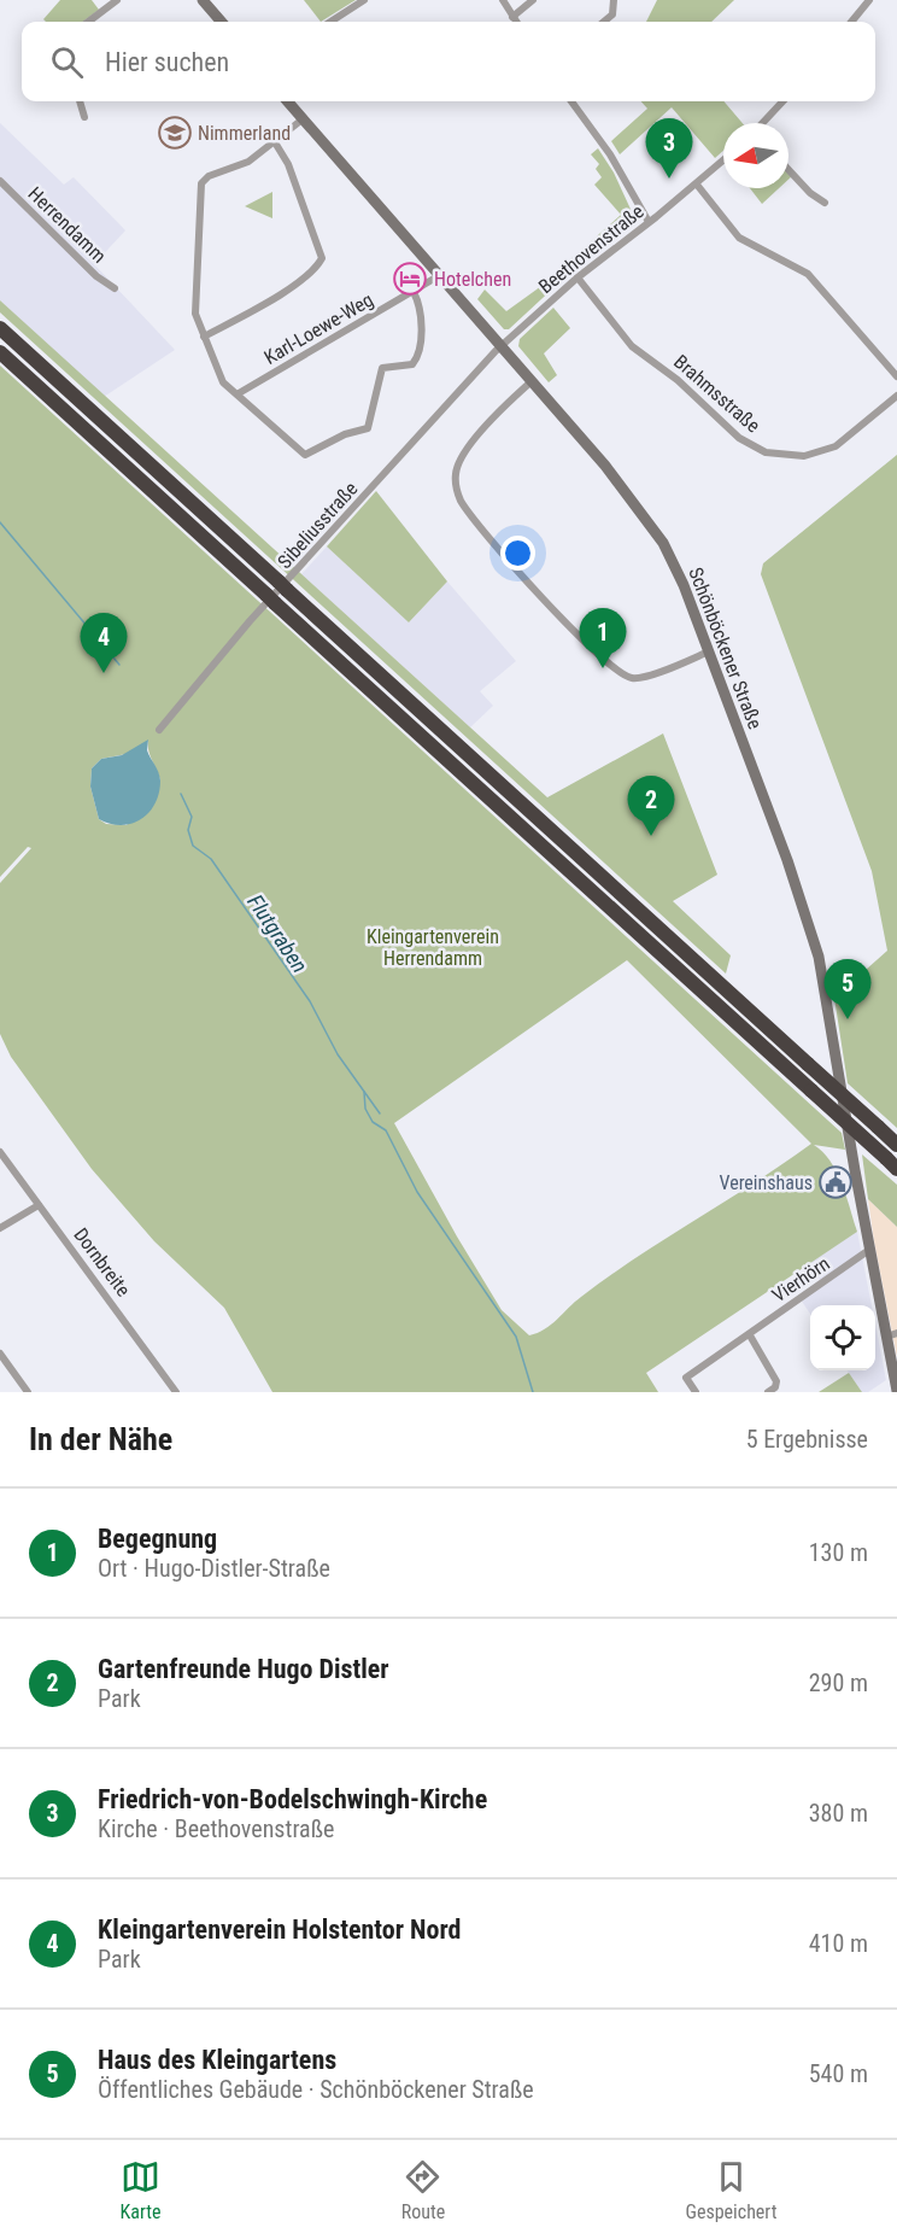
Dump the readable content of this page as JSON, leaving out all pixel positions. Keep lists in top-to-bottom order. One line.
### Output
{"streets":{"main road":["Schönböckener Straße"],"street":["Herrendamm","Beethovenstraße","Karl-Loewe-Weg","Brahmsstraße","Sibeliusstraße","Dornbreite","Vierhörn"]},"crossings":[["Beethovenstraße","Brahmsstraße"],["Beethovenstraße","Sibeliusstraße"],["Beethovenstraße","Schönböckener Straße"],["Karl-Loewe-Weg","Schönböckener Straße"],["Sibeliusstraße","Schönböckener Straße"],["Schönböckener Straße","Vierhörn"]],"water":["Flutgraben"],"parks":["Kleingartenverein Herrendamm"],"places":{"school or university":["Nimmerland"],"hotel":["Hotelchen"],"public building":["Vereinshaus"]},"north":"left","page":{"search":"Hier suchen","pins":["3","1","4","2","5"],"heading":["In der Nähe","5 Ergebnisse"],"list":[{"mark":"1","name":"Begegnung","note":"Ort · Hugo-Distler-Straße","value":"130 m"},{"mark":"2","name":"Gartenfreunde Hugo Distler","note":"Park","value":"290 m"},{"mark":"3","name":"Friedrich-von-Bodelschwingh-Kirche","note":"Kirche · Beethovenstraße","value":"380 m"},{"mark":"4","name":"Kleingartenverein Holstentor Nord","note":"Park","value":"410 m"},{"mark":"5","name":"Haus des Kleingartens","note":"Öffentliches Gebäude · Schönböckener Straße","value":"540 m"}],"nav":["Karte","Route","Gespeichert"]}}
